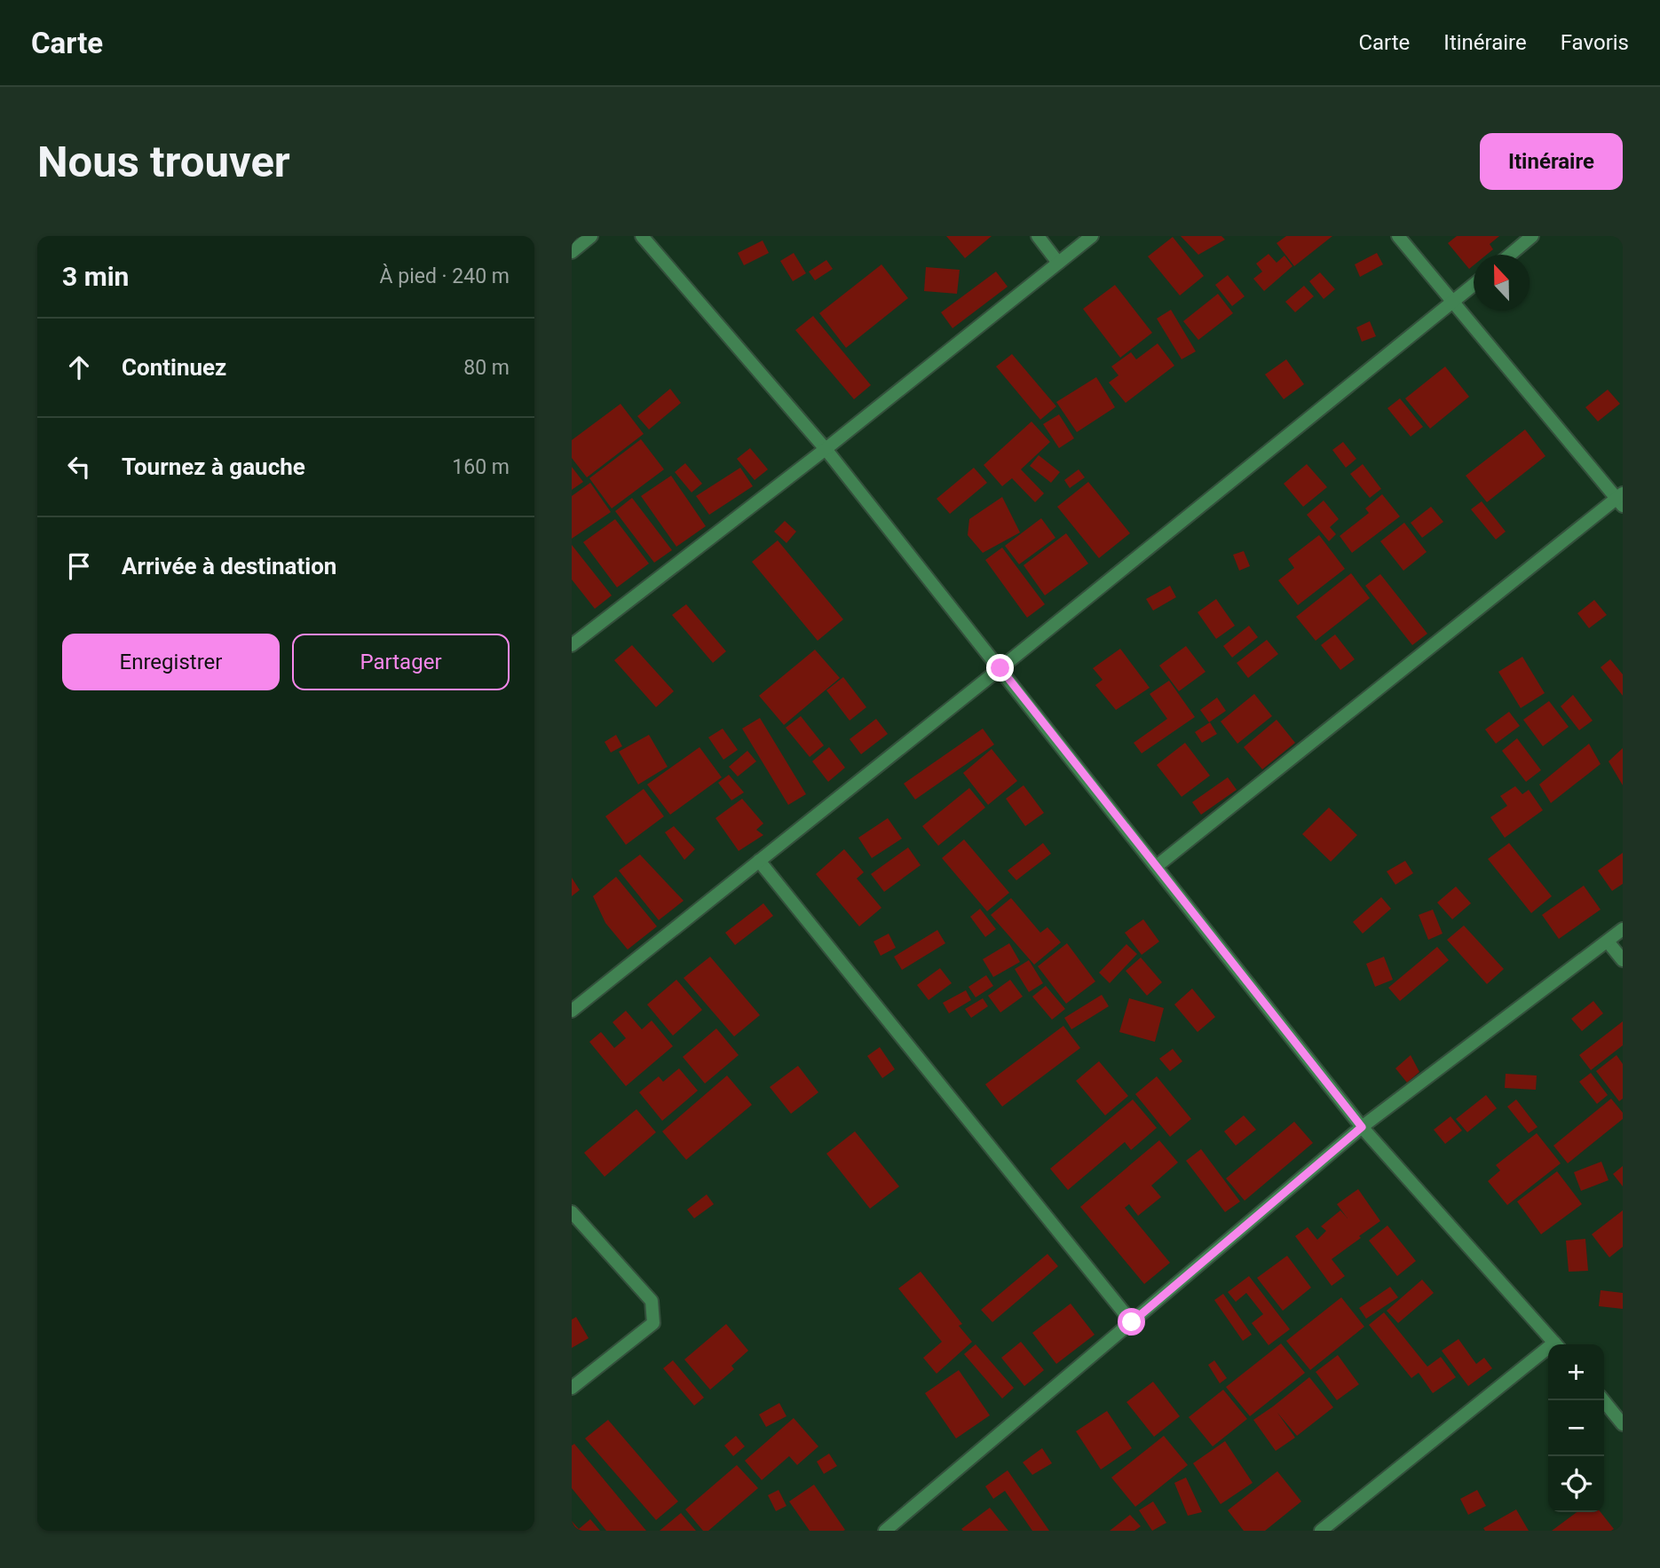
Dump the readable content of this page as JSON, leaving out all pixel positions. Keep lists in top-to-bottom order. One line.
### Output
{"north":"top","page":{"header":"Carte","nav":["Carte","Itinéraire","Favoris"],"buttons":["Itinéraire",["Enregistrer","Partager"]],"title":"Nous trouver","heading":["3 min","À pied · 240 m"],"list":[["Continuez","80 m"],["Tournez à gauche","160 m"],"Arrivée à destination"],"map_buttons":["+","−"]}}
